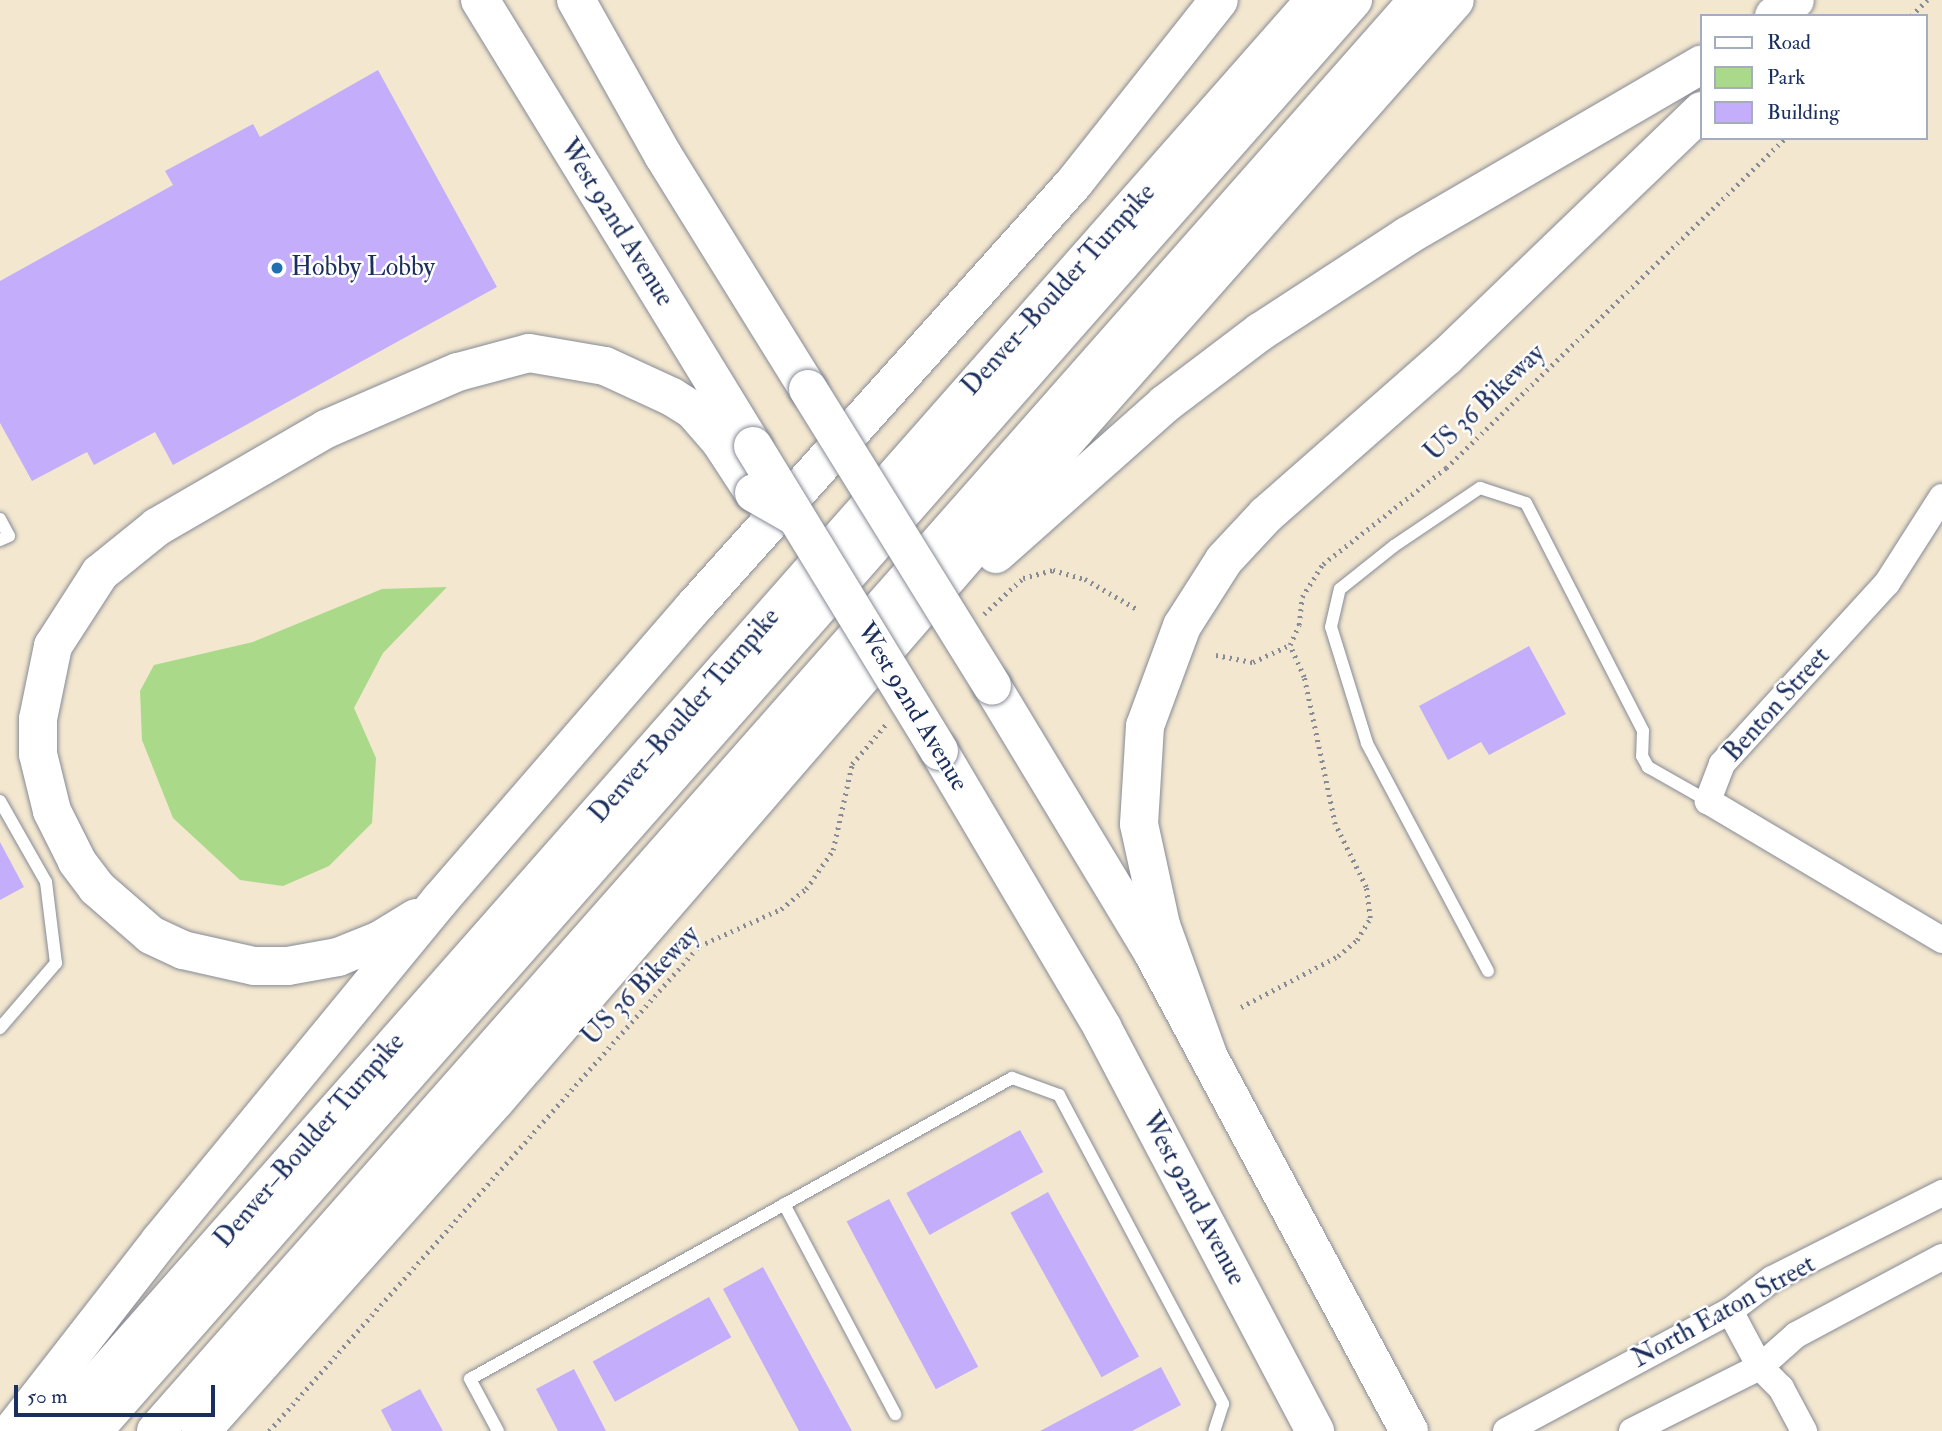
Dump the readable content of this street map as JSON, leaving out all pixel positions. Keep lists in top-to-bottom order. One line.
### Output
{"streets":{"main road":["West 92nd Avenue","Denver–Boulder Turnpike"],"street":["Benton Street","North Eaton Street"],"path":["US 36 Bikeway"]},"places":["Hobby Lobby"],"legend":["Road","Park","Building"],"scale_bar":"50 m"}
